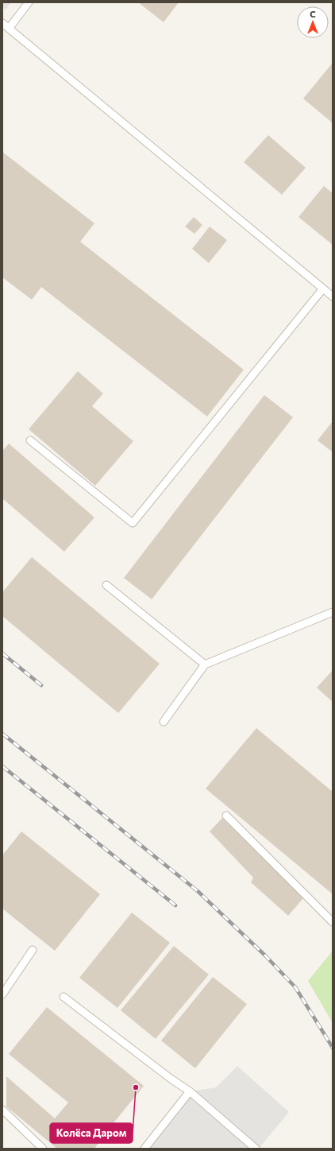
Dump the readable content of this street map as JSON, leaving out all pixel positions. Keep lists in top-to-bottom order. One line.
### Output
{"places":["Колёса Даром"],"north":"top"}
